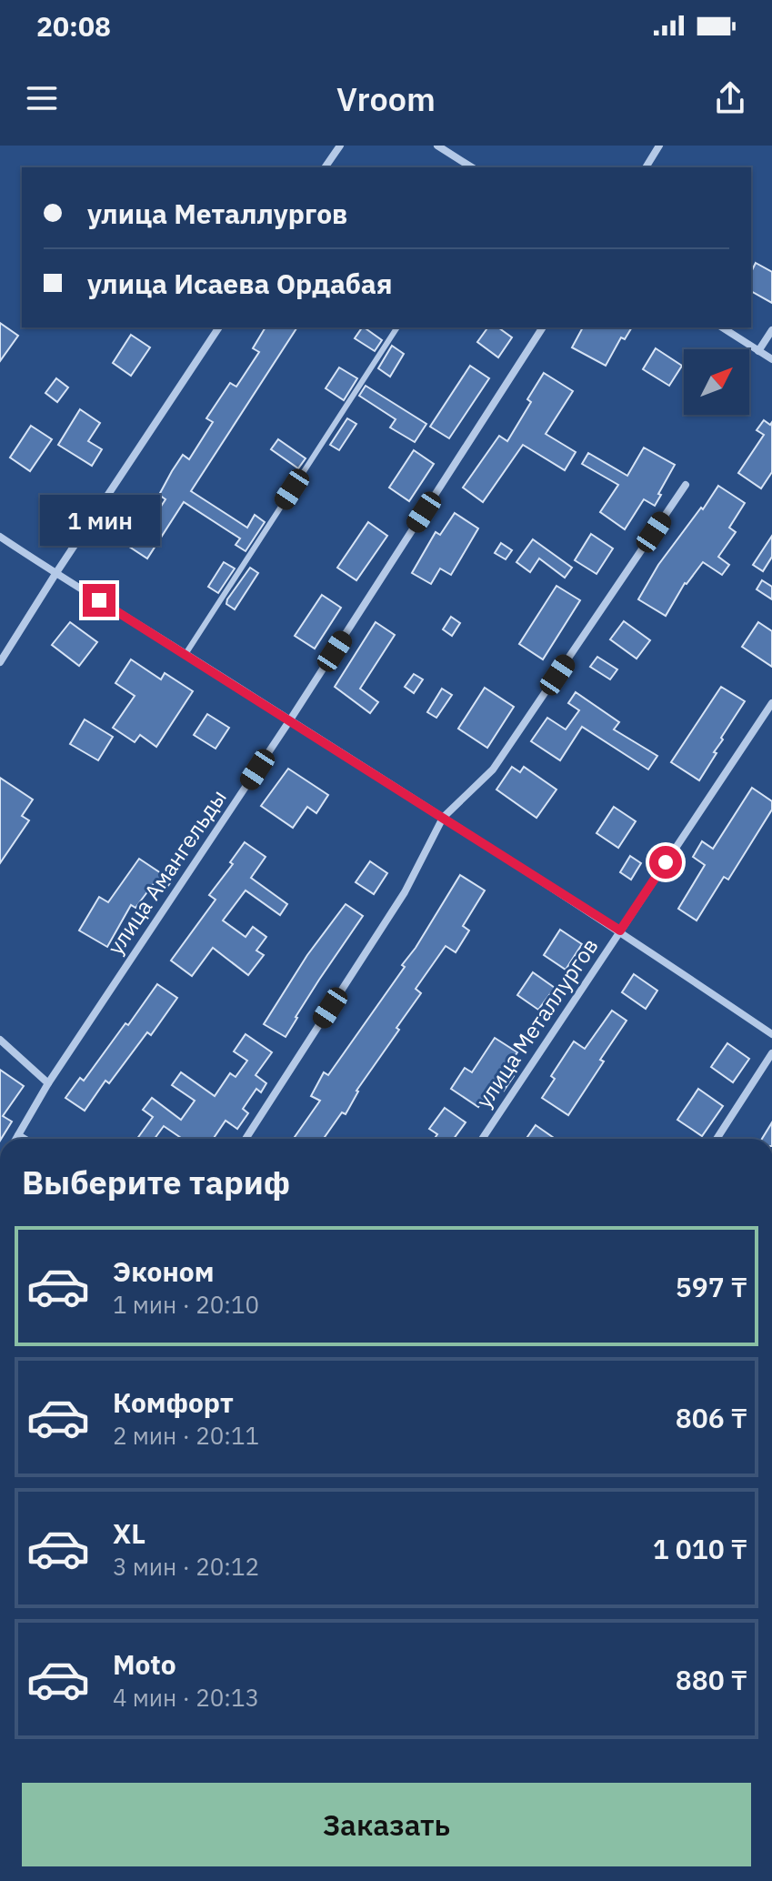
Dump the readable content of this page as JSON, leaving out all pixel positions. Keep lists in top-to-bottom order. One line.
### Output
{"streets":{"street":["улица Амангельды","улица Металлургов"]},"north":"top right","page":{"status":"20:08","header":"Vroom","banner":["улица Металлургов","улица Исаева Ордабая"],"bubble":"1 мин","heading":"Выберите тариф","list":[{"name":"Эконом","note":"1 мин · 20:10","value":"597 ₸"},{"name":"Комфорт","note":"2 мин · 20:11","value":"806 ₸"},{"name":"XL","note":"3 мин · 20:12","value":"1 010 ₸"},{"name":"Moto","note":"4 мин · 20:13","value":"880 ₸"}],"buttons":"Заказать"}}
